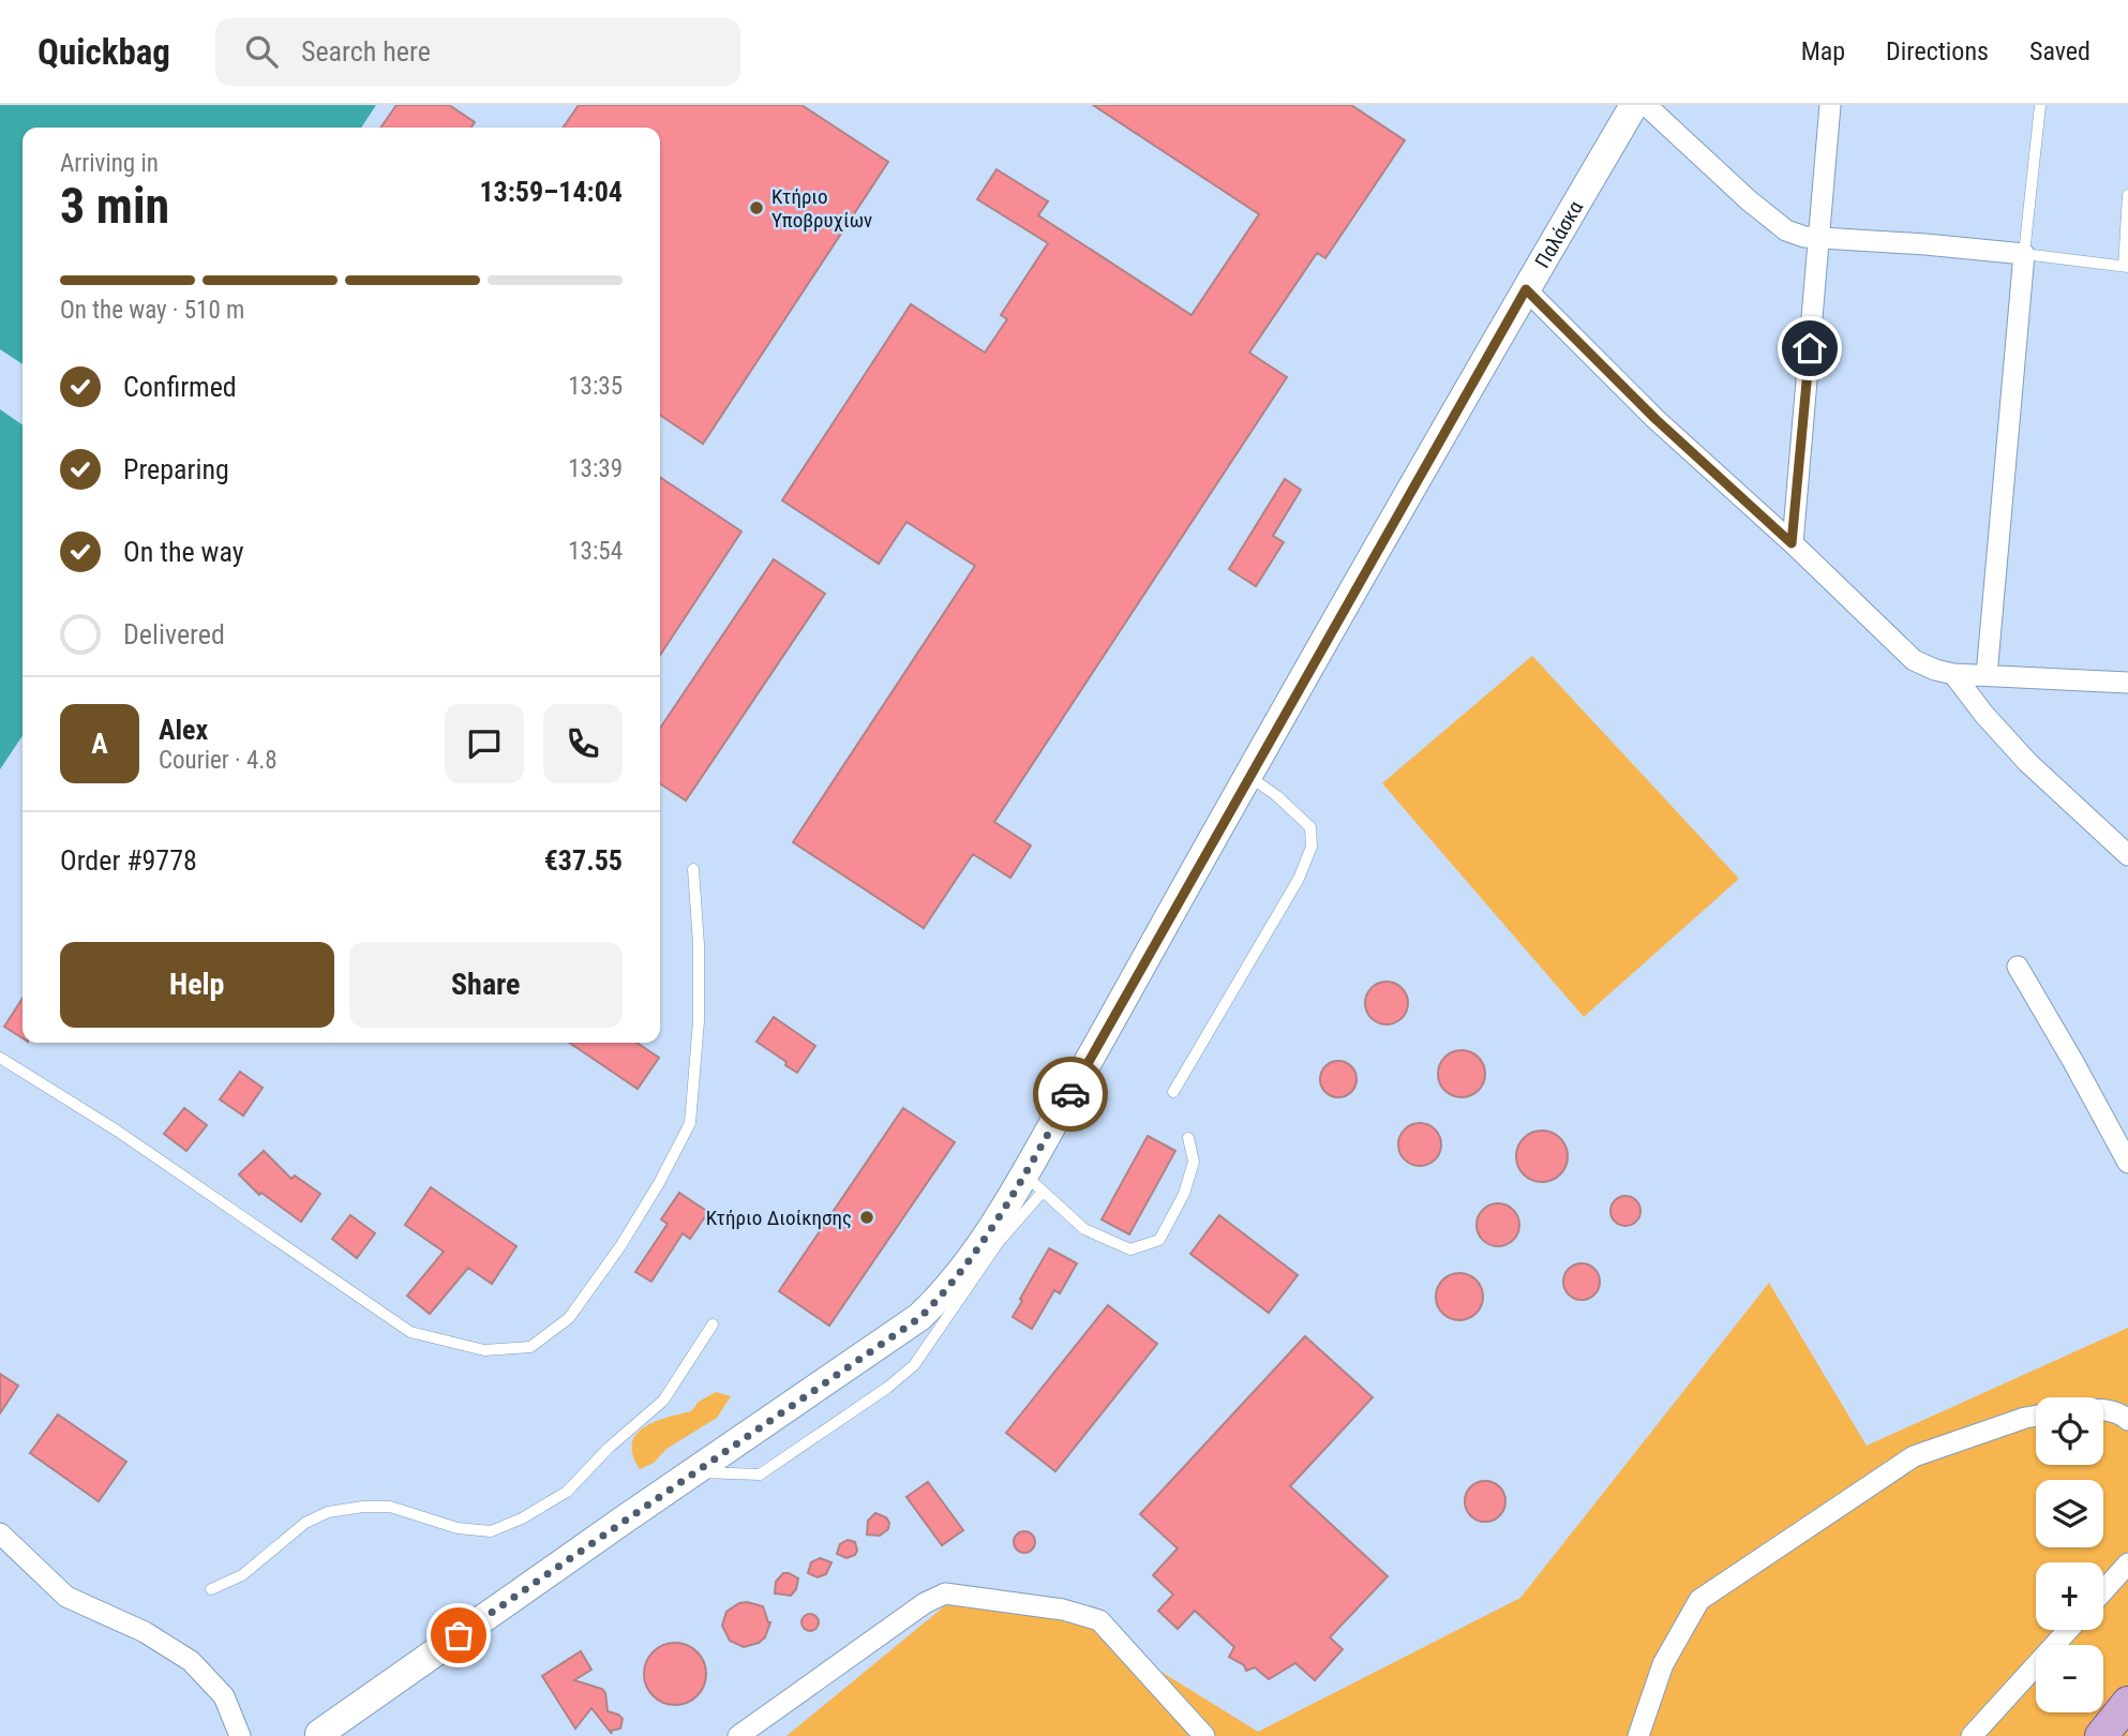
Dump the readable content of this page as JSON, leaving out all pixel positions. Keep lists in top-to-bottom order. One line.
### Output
{"streets":{"street":["Παλάσκα"]},"places":["Κτήριο Υποβρυχίων","Κτήριο Διοίκησης"],"page":{"header":"Quickbag","search":"Search here","nav":["Map","Directions","Saved"],"heading":["3 min","Arriving in","13:59–14:04"],"panel":["Alex","Courier · 4.8","Order #9778","€37.55"],"bar":"On the way · 510 m","list":[["Confirmed","13:35"],["Preparing","13:39"],["On the way","13:54"],"Delivered"],"round":"A","buttons":["Help","Share"],"map_buttons":["+","−"]}}
